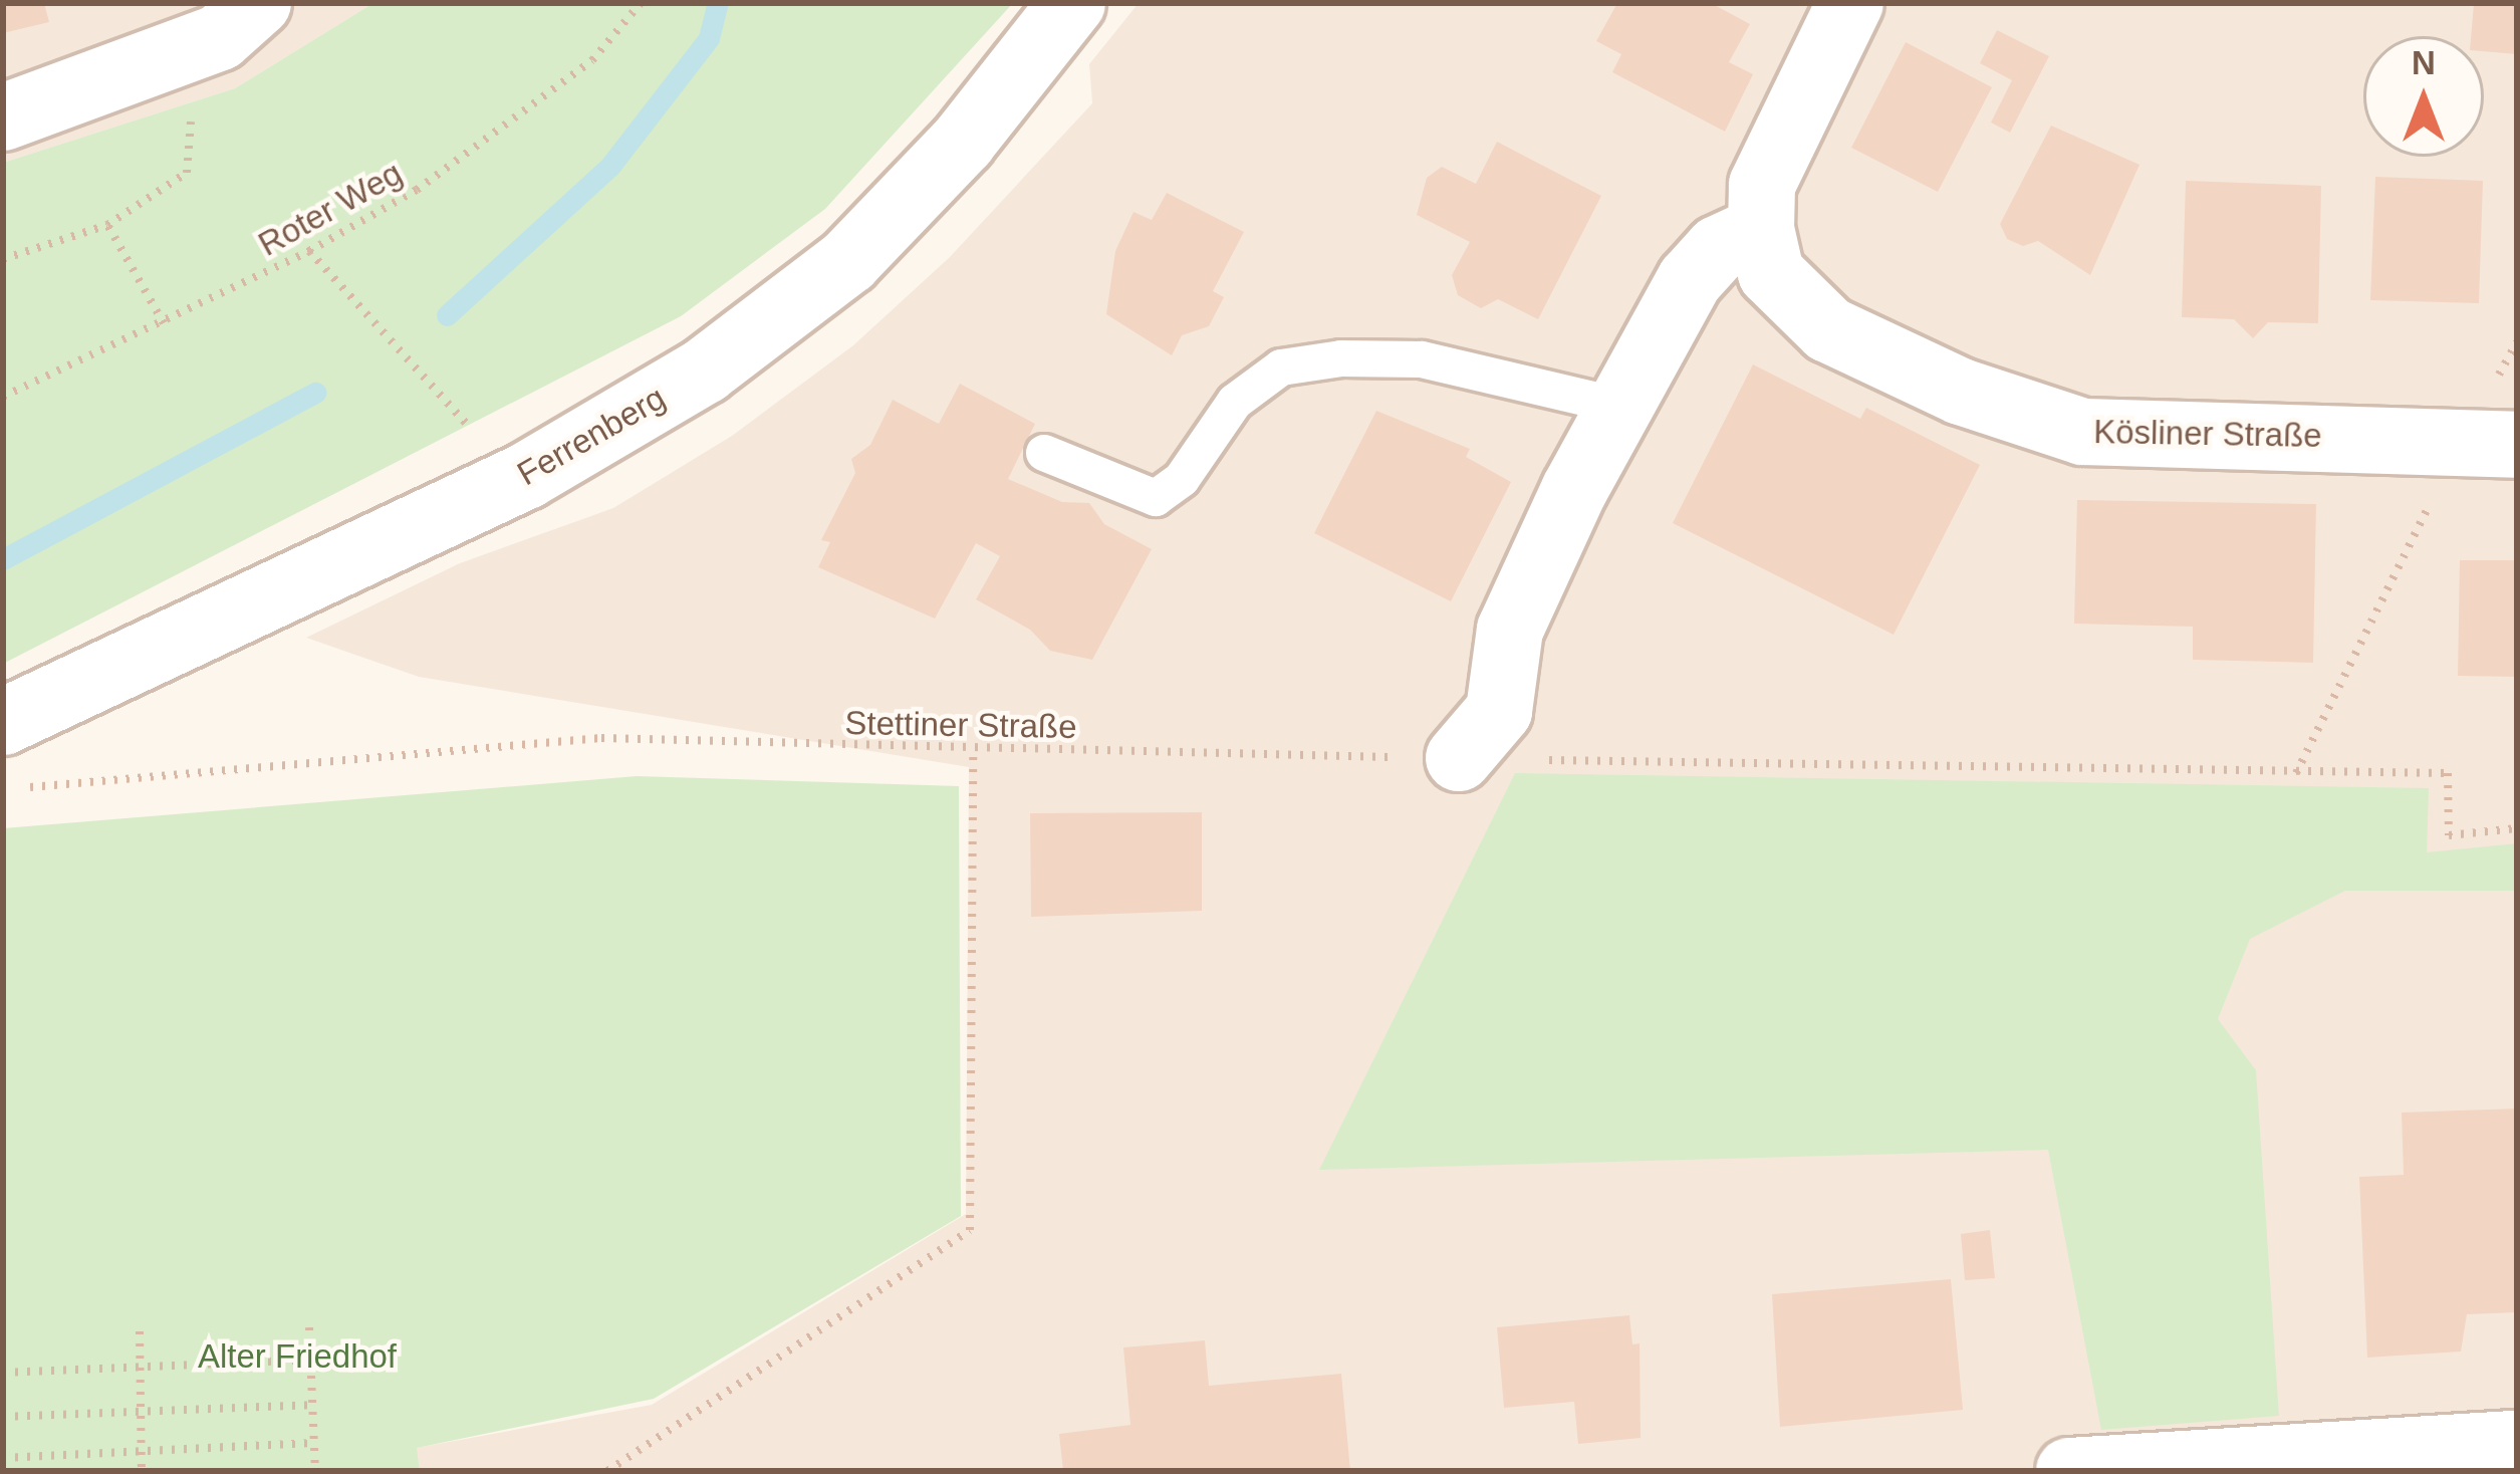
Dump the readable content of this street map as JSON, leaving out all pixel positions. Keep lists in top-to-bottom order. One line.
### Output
{"streets":{"street":["Kösliner Straße","Ferrenberg"],"path":["Roter Weg","Stettiner Straße"]},"parks":["Alter Friedhof"],"north":"top"}
